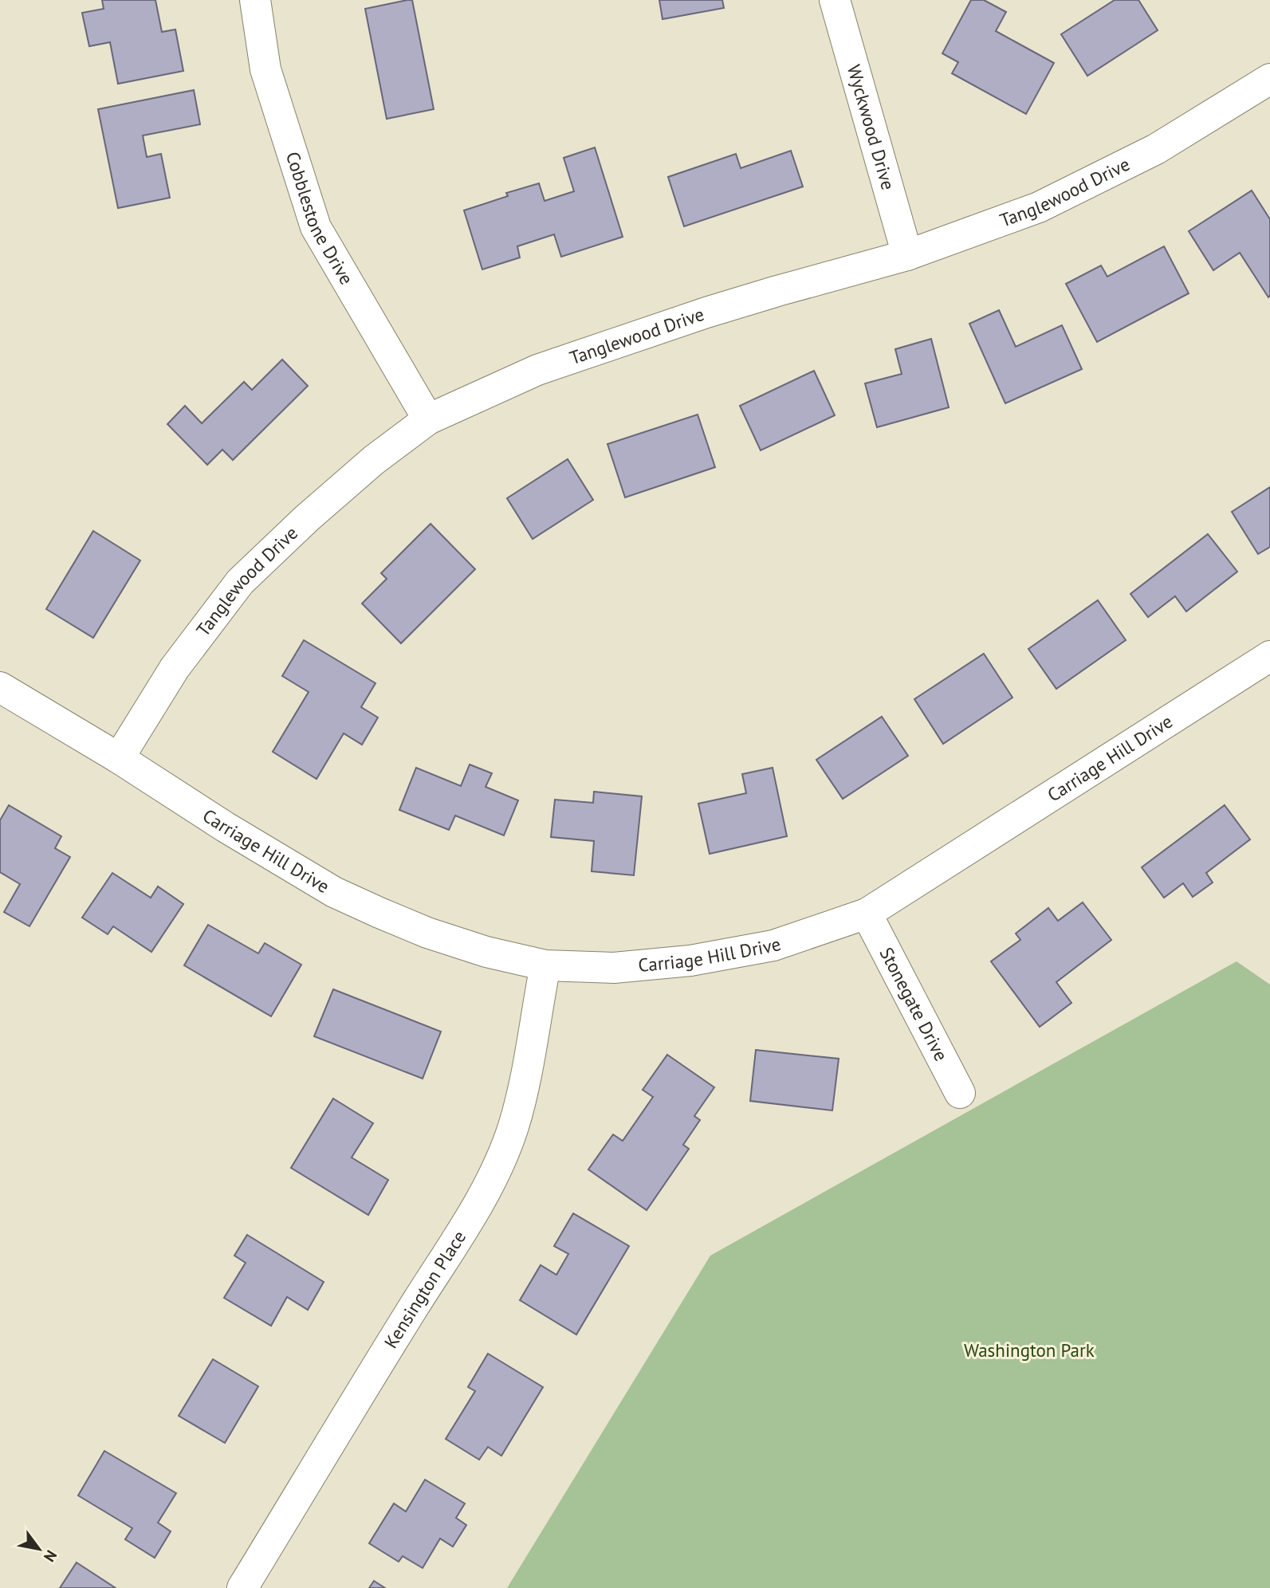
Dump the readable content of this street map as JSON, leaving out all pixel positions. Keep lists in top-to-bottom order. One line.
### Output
{"streets":{"street":["Wyckwood Drive","Tanglewood Drive","Cobblestone Drive","Carriage Hill Drive","Stonegate Drive","Kensington Place"]},"crossings":[["Wyckwood Drive","Tanglewood Drive"],["Tanglewood Drive","Cobblestone Drive"],["Tanglewood Drive","Carriage Hill Drive"],["Carriage Hill Drive","Stonegate Drive"],["Carriage Hill Drive","Kensington Place"]],"parks":["Washington Park"],"north":"bottom right"}
